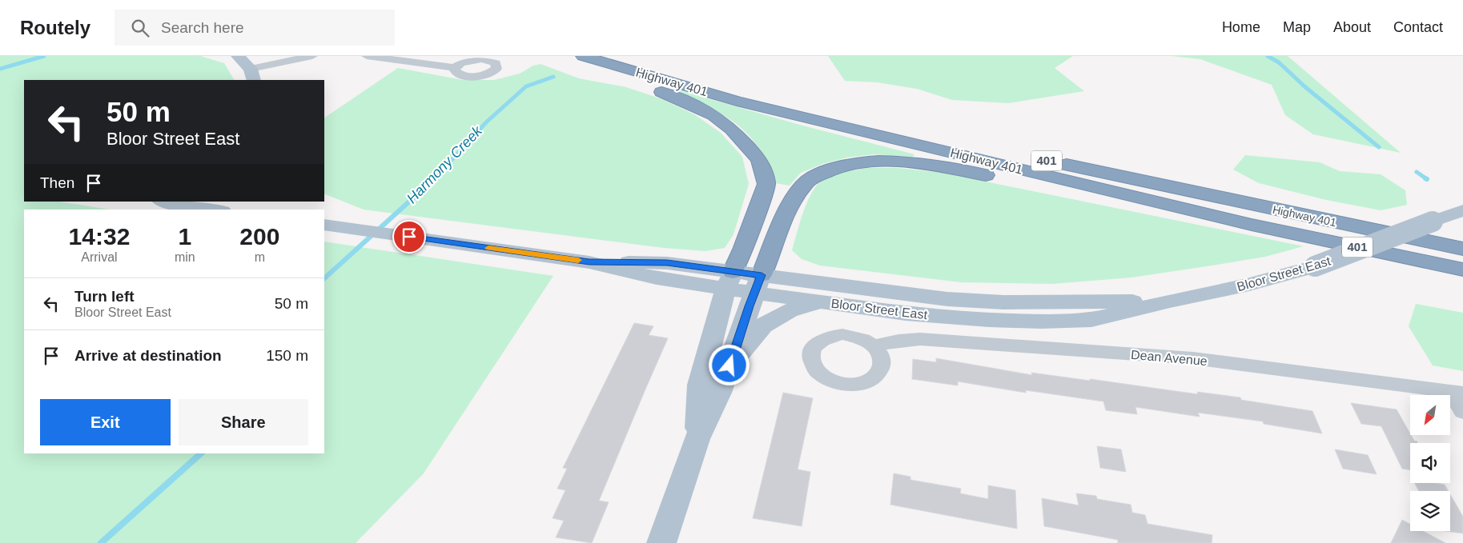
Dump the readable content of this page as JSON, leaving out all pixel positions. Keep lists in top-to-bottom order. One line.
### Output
{"streets":{"highway":["Highway 401","401"],"main road":["Bloor Street East"],"street":["Dean Avenue"]},"water":["Harmony Creek"],"north":"bottom left","page":{"header":"Routely","search":"Search here","nav":["Home","Map","About","Contact"],"turn":["50 m","Bloor Street East"],"then":"Then","eta":["14:32","Arrival","1","min","200","m"],"list":[{"name":"Turn left","note":"Bloor Street East","value":"50 m"},{"name":"Arrive at destination","value":"150 m"}],"buttons":["Exit","Share"]}}
